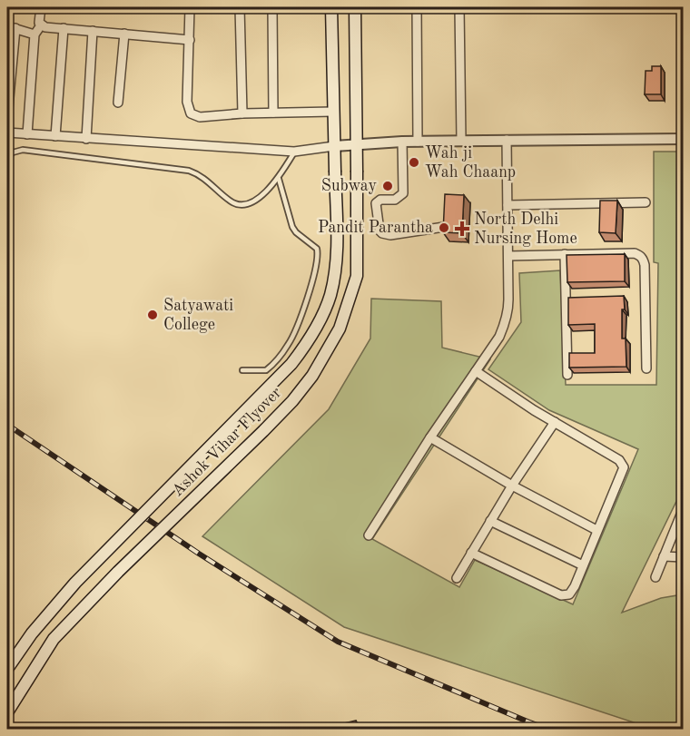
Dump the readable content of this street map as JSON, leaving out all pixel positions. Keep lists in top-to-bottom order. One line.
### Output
{"streets":{"main road":["Ashok Vihar Flyover"]},"places":{"other":["Wah ji Wah Chaanp","Subway","Pandit Parantha","Satyawati College"],"health":["North Delhi Nursing Home"]}}
